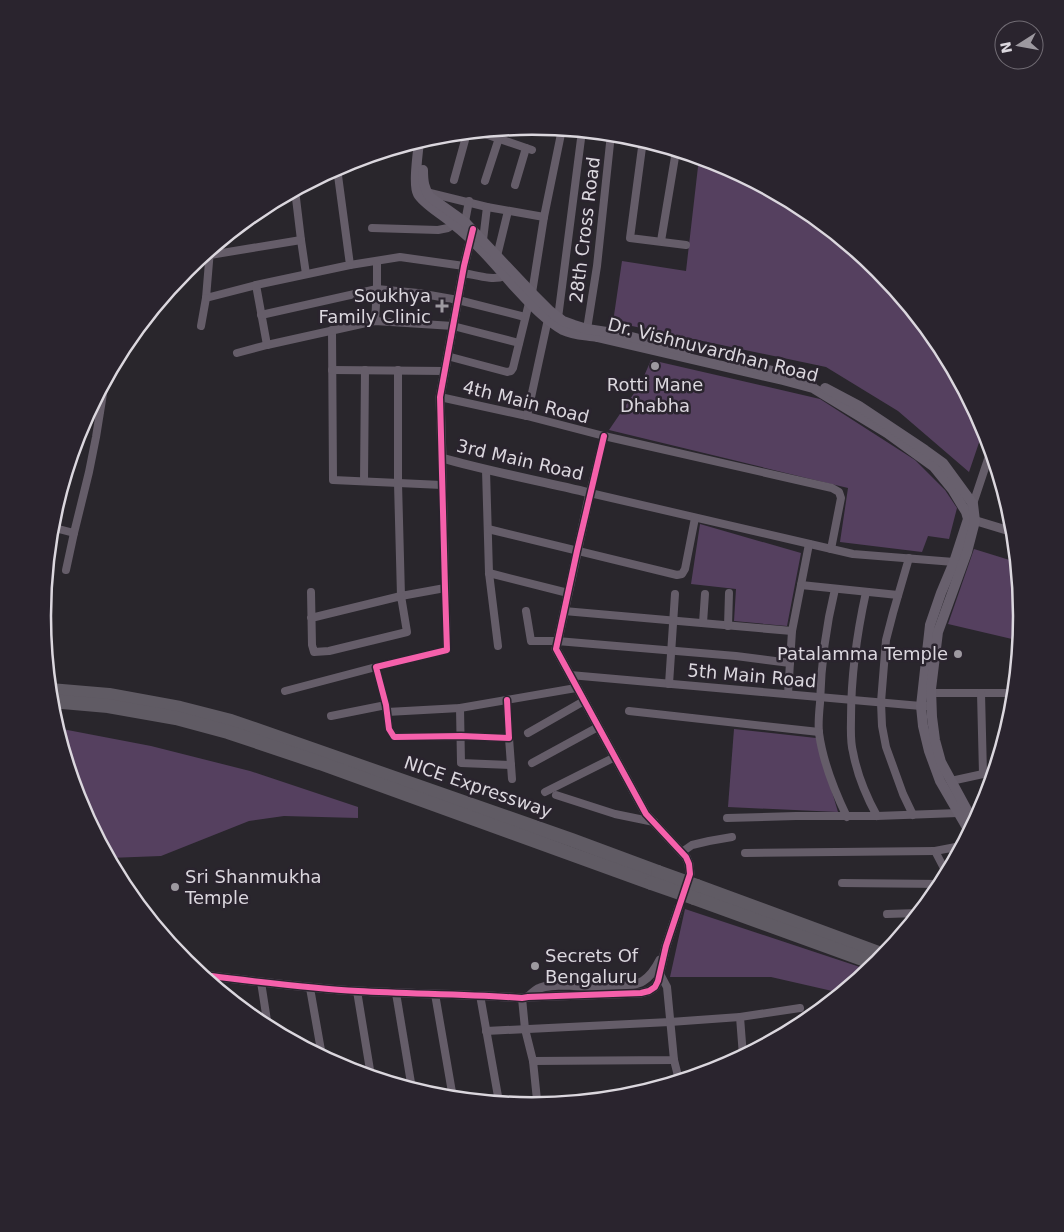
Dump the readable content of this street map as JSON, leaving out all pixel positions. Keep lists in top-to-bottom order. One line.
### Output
{"streets":{"highway":["NICE Expressway"],"main road":["Dr. Vishnuvardhan Road"],"street":["28th Cross Road","4th Main Road","3rd Main Road","5th Main Road"]},"crossings":[["28th Cross Road","Dr. Vishnuvardhan Road"]],"places":{"health":["Soukhya Family Clinic"],"other":["Rotti Mane Dhabha","Patalamma Temple","Sri Shanmukha Temple","Secrets Of Bengaluru"]},"north":"left"}
